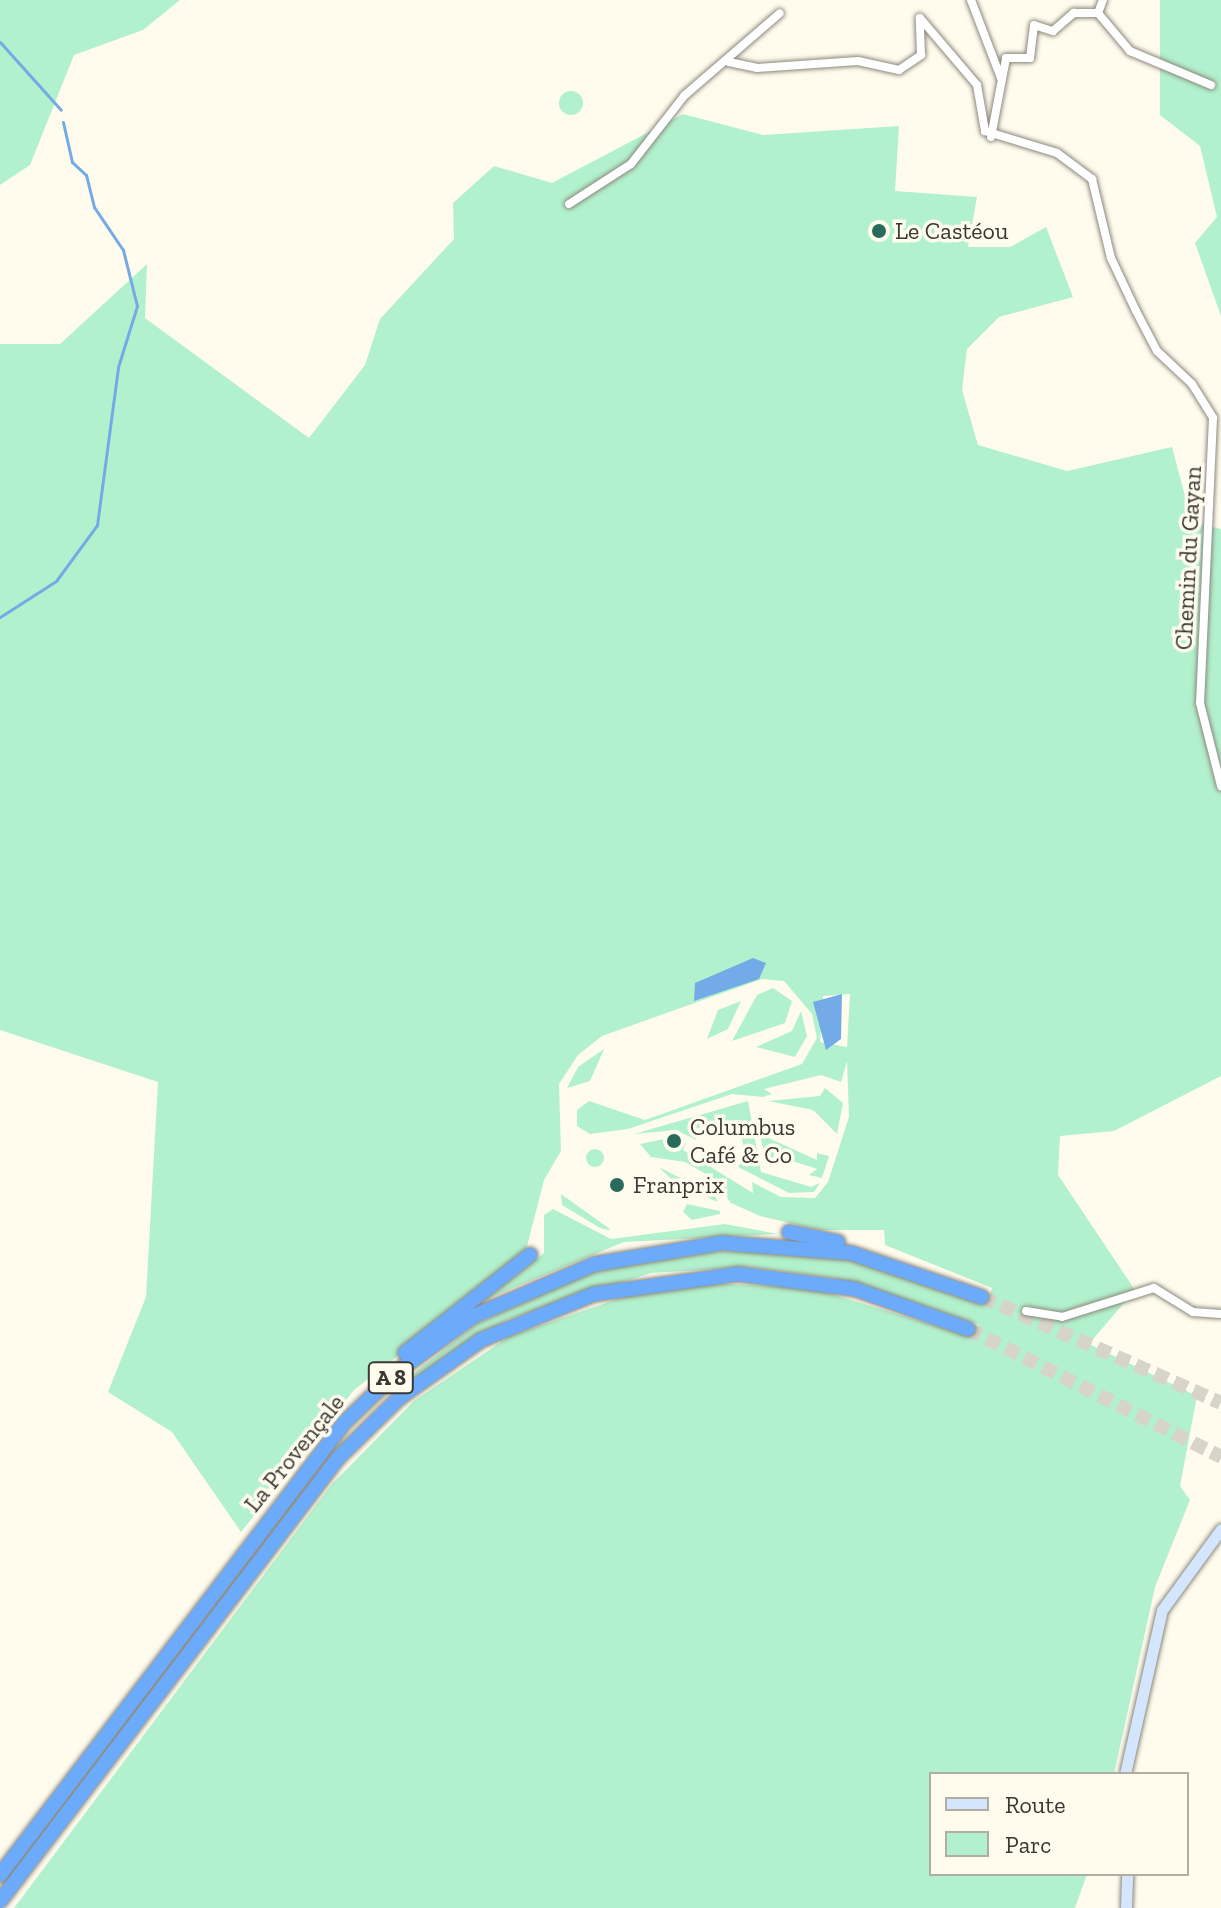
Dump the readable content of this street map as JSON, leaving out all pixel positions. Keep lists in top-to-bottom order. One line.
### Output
{"streets":{"highway":["A 8","La Provençale"],"street":["Chemin du Gayan"]},"places":["Le Castéou","Columbus Café & Co","Franprix"],"legend":["Route","Parc"]}
